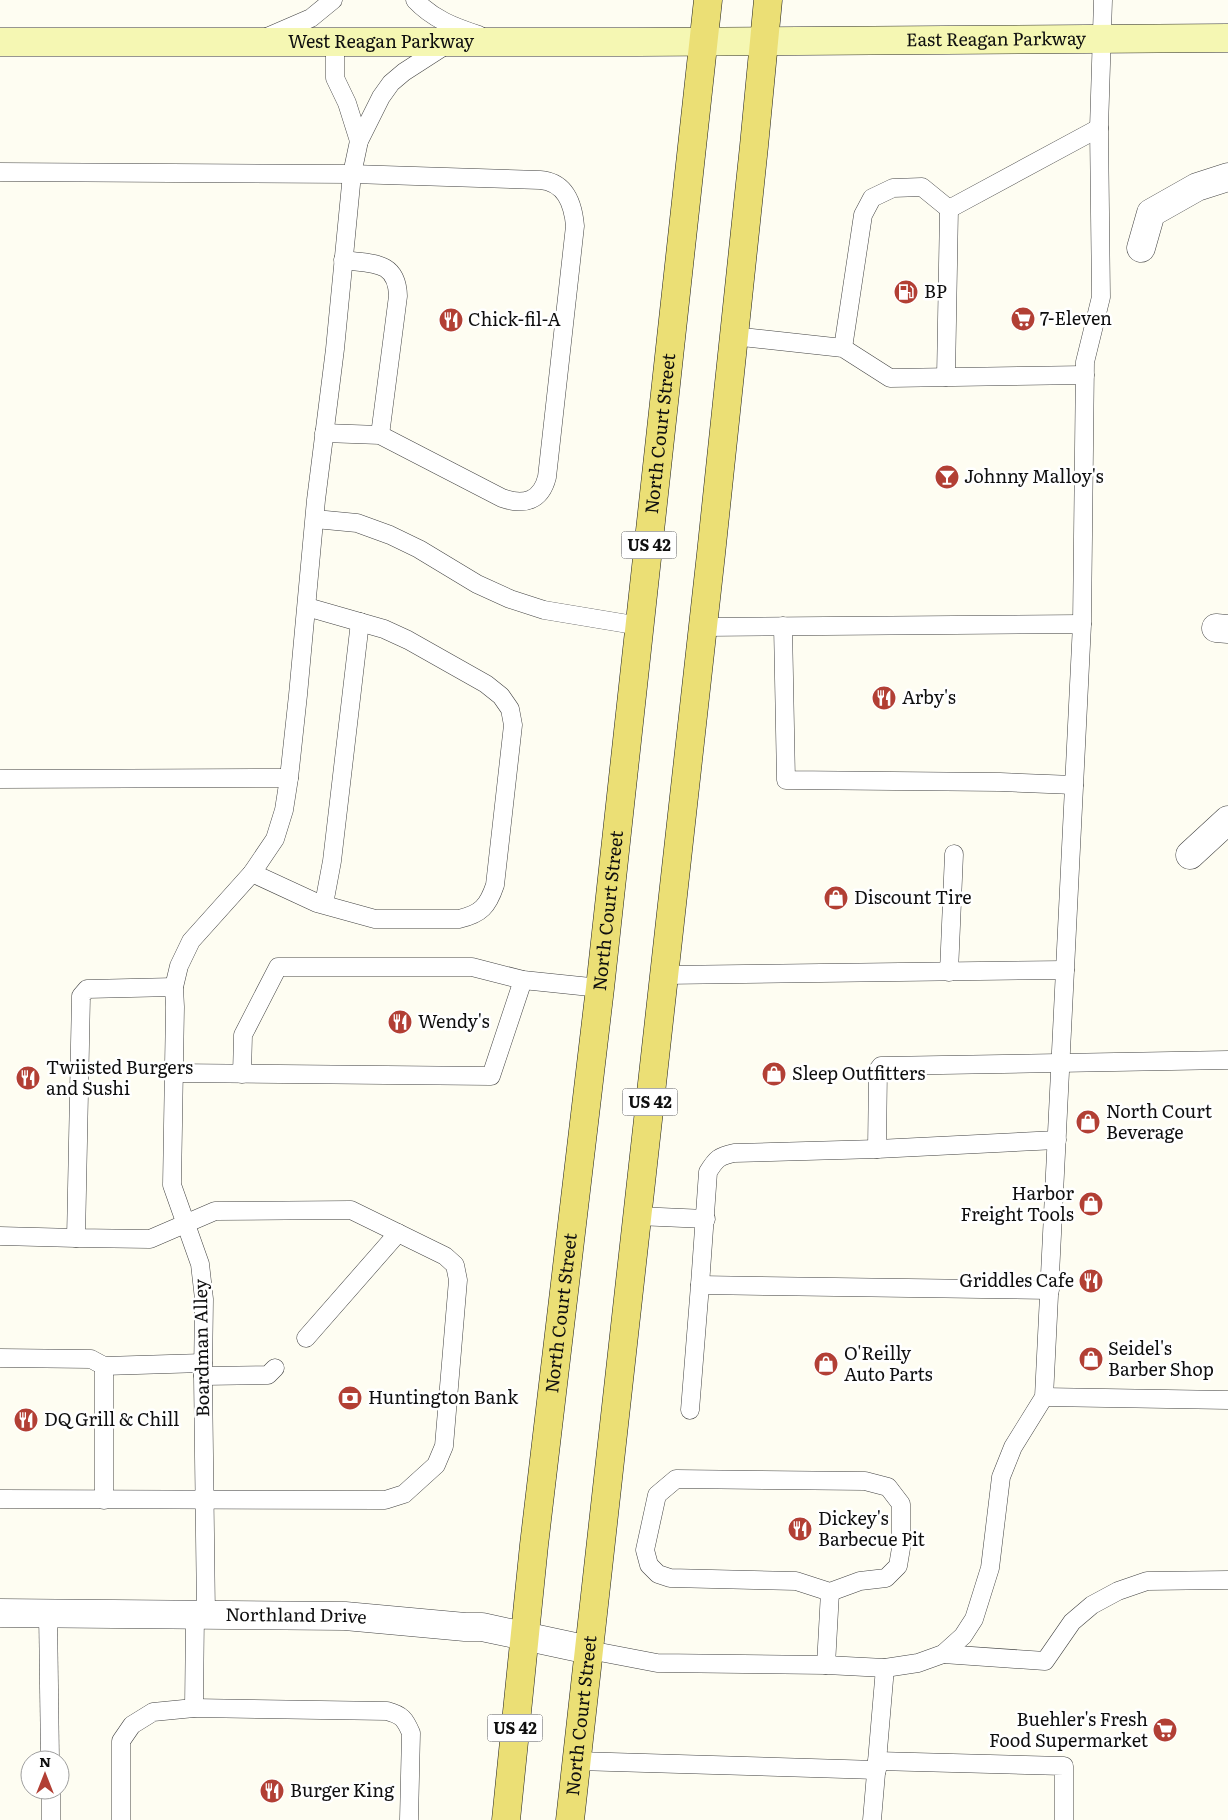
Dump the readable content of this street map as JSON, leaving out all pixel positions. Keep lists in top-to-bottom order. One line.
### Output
{"streets":{"main road":["North Court Street","US 42"],"street":["East Reagan Parkway","West Reagan Parkway","Northland Drive"],"lane":["Boardman Alley"]},"crossings":[["East Reagan Parkway","West Reagan Parkway"],["East Reagan Parkway","North Court Street"],["West Reagan Parkway","North Court Street"],["North Court Street","Northland Drive"],["Boardman Alley","Northland Drive"]],"places":{"fuel station":["BP"],"supermarket":["7-Eleven","Buehler's Fresh Food Supermarket"],"restaurant":["Chick-fil-A","Arby's","Wendy's","Twiisted Burgers and Sushi","Griddles Cafe","DQ Grill & Chill","Dickey's Barbecue Pit","Burger King"],"bar":["Johnny Malloy's"],"shop":["Discount Tire","Sleep Outfitters","North Court Beverage","Harbor Freight Tools","Seidel's Barber Shop","O'Reilly Auto Parts"],"bank":["Huntington Bank"]},"north":"top"}
